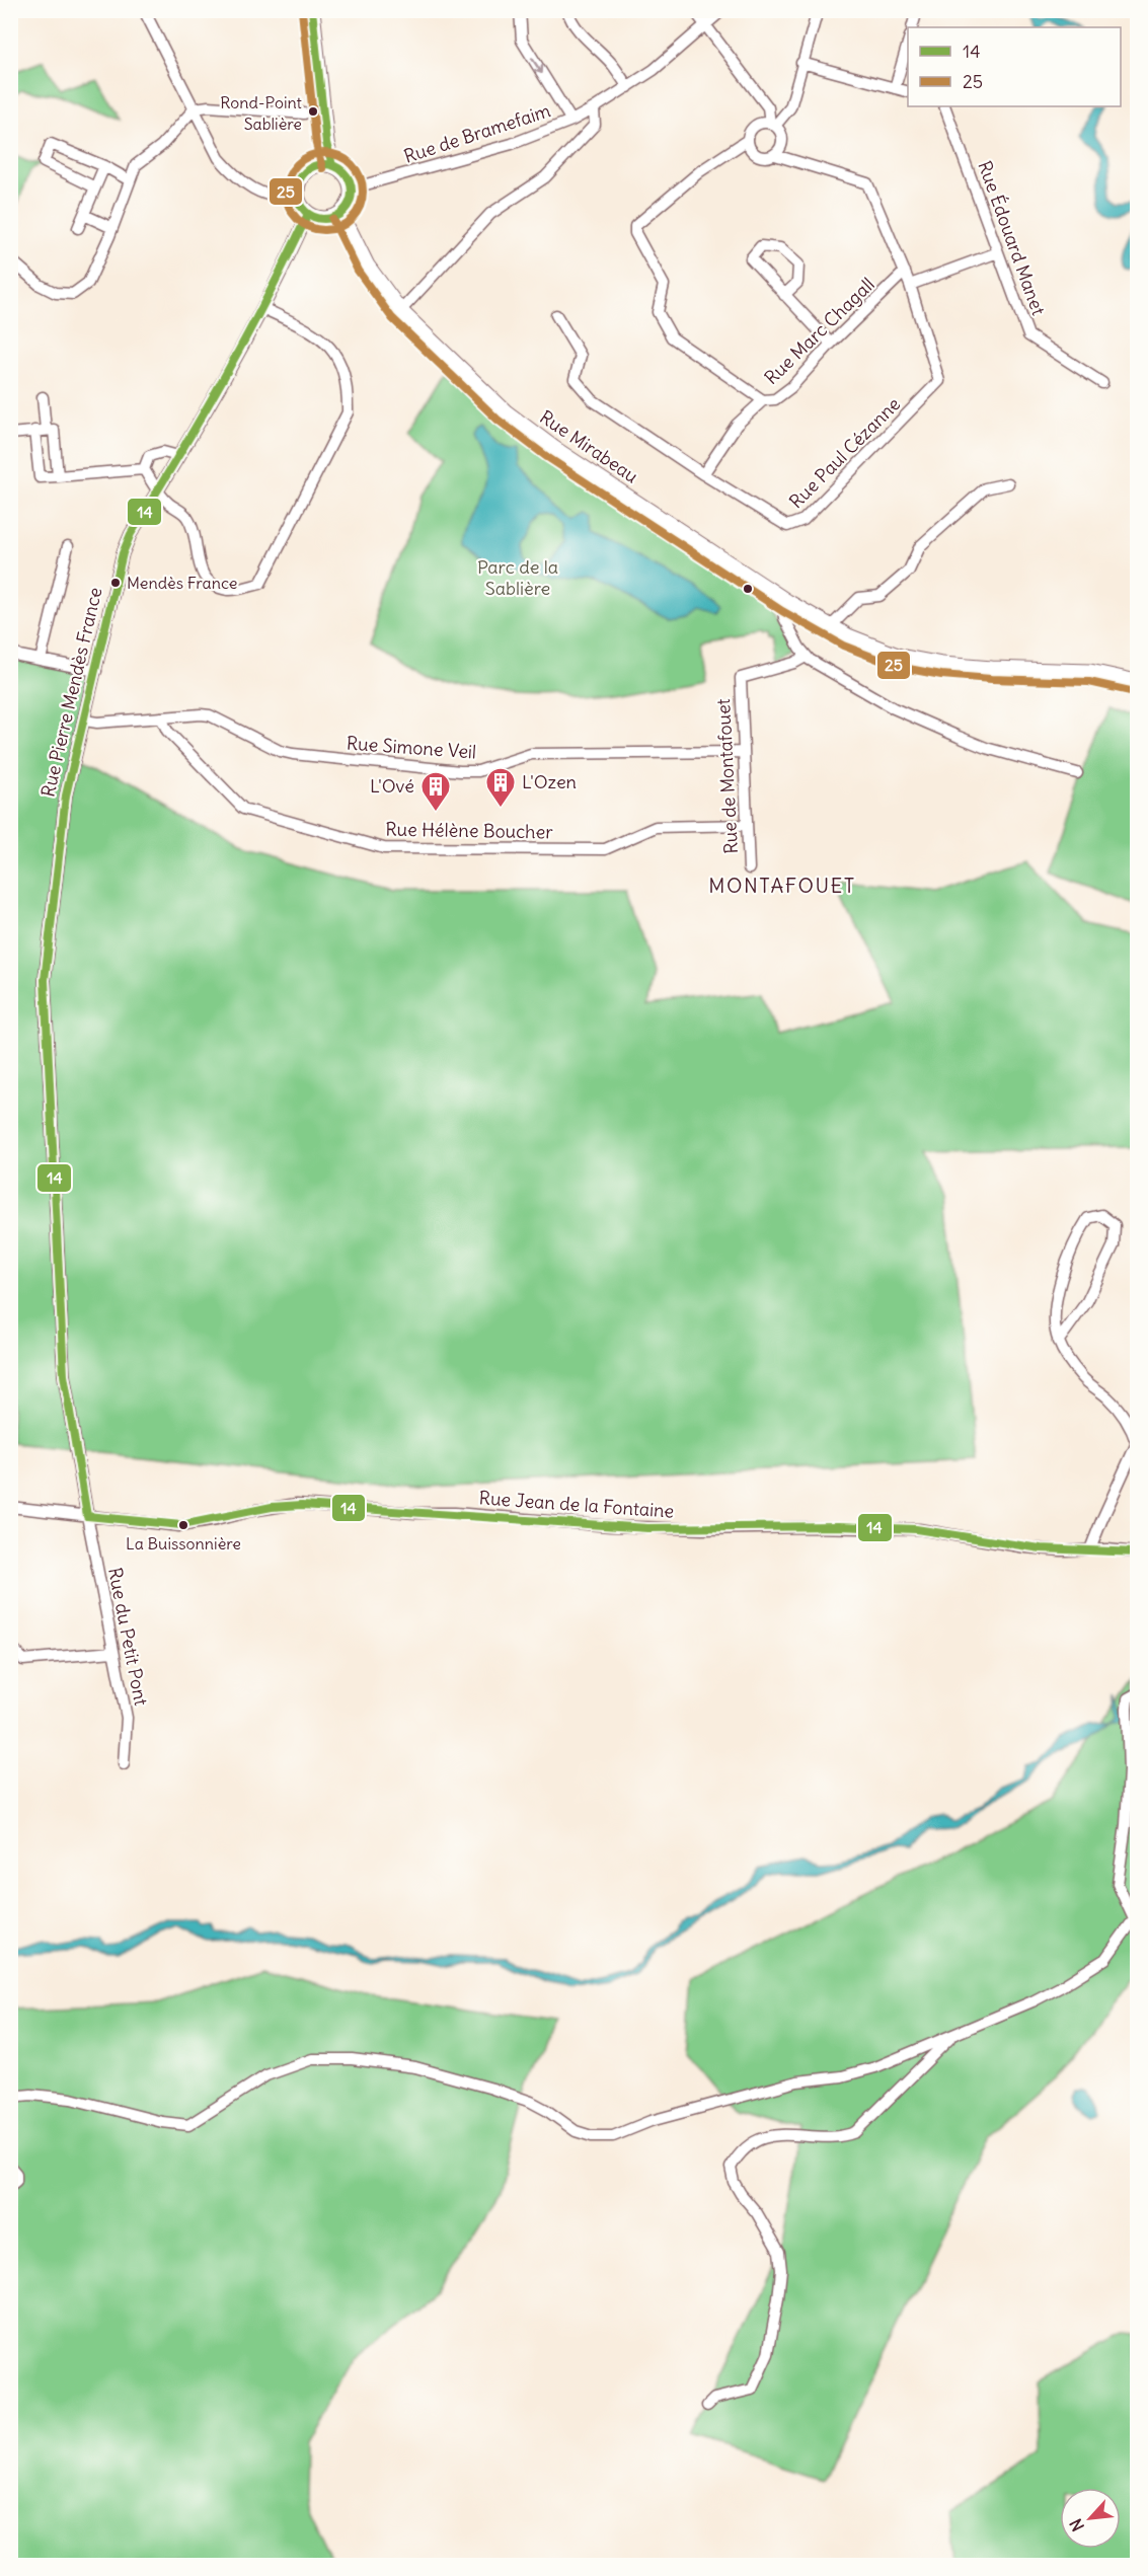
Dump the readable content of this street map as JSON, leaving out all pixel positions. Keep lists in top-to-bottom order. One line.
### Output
{"streets":{"main road":["Rue Mirabeau"],"street":["Rue de Bramefaim","Rue Édouard Manet","Rue Marc Chagall","Rue Paul Cézanne","Rue Pierre Mendès France","Rue Simone Veil","Rue de Montafouet","Rue Hélène Boucher","Rue Jean de la Fontaine","Rue du Petit Pont"]},"crossings":[["Rue de Bramefaim","Rue Mirabeau"],["Rue de Bramefaim","Rue Pierre Mendès France"],["Rue Marc Chagall","Rue Paul Cézanne"],["Rue Mirabeau","Rue Pierre Mendès France"],["Rue Pierre Mendès France","Rue Simone Veil"],["Rue Pierre Mendès France","Rue Jean de la Fontaine"],["Rue Pierre Mendès France","Rue du Petit Pont"],["Rue Simone Veil","Rue de Montafouet"],["Rue Simone Veil","Rue Hélène Boucher"],["Rue de Montafouet","Rue Hélène Boucher"],["Rue Jean de la Fontaine","Rue du Petit Pont"]],"districts":["MONTAFOUET"],"parks":["Parc de la Sablière"],"places":{"other":["Rond-Point Sablière","Mendès France","La Buissonnière"],"building":["L'Ozen","L'Ové"]},"lines":["transit line 14","transit line 25"],"legend":["14","25"],"north":"bottom left"}
